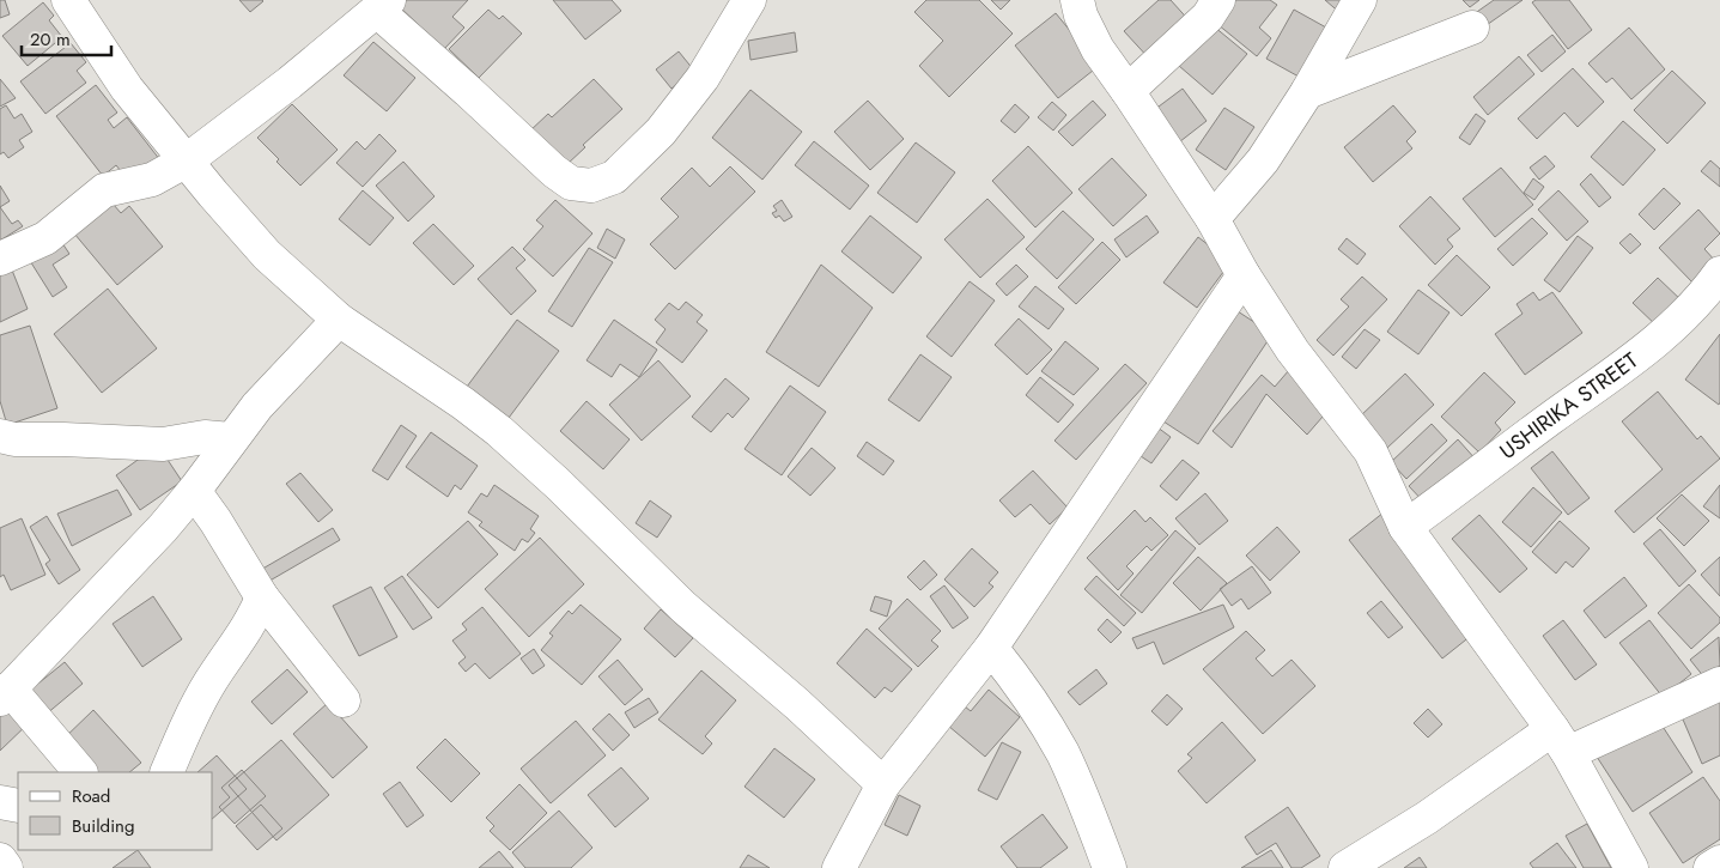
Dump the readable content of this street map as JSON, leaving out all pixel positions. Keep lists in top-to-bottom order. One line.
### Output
{"streets":{"street":["USHIRIKA STREET"]},"legend":["Road","Building"],"scale_bar":"20 m"}
